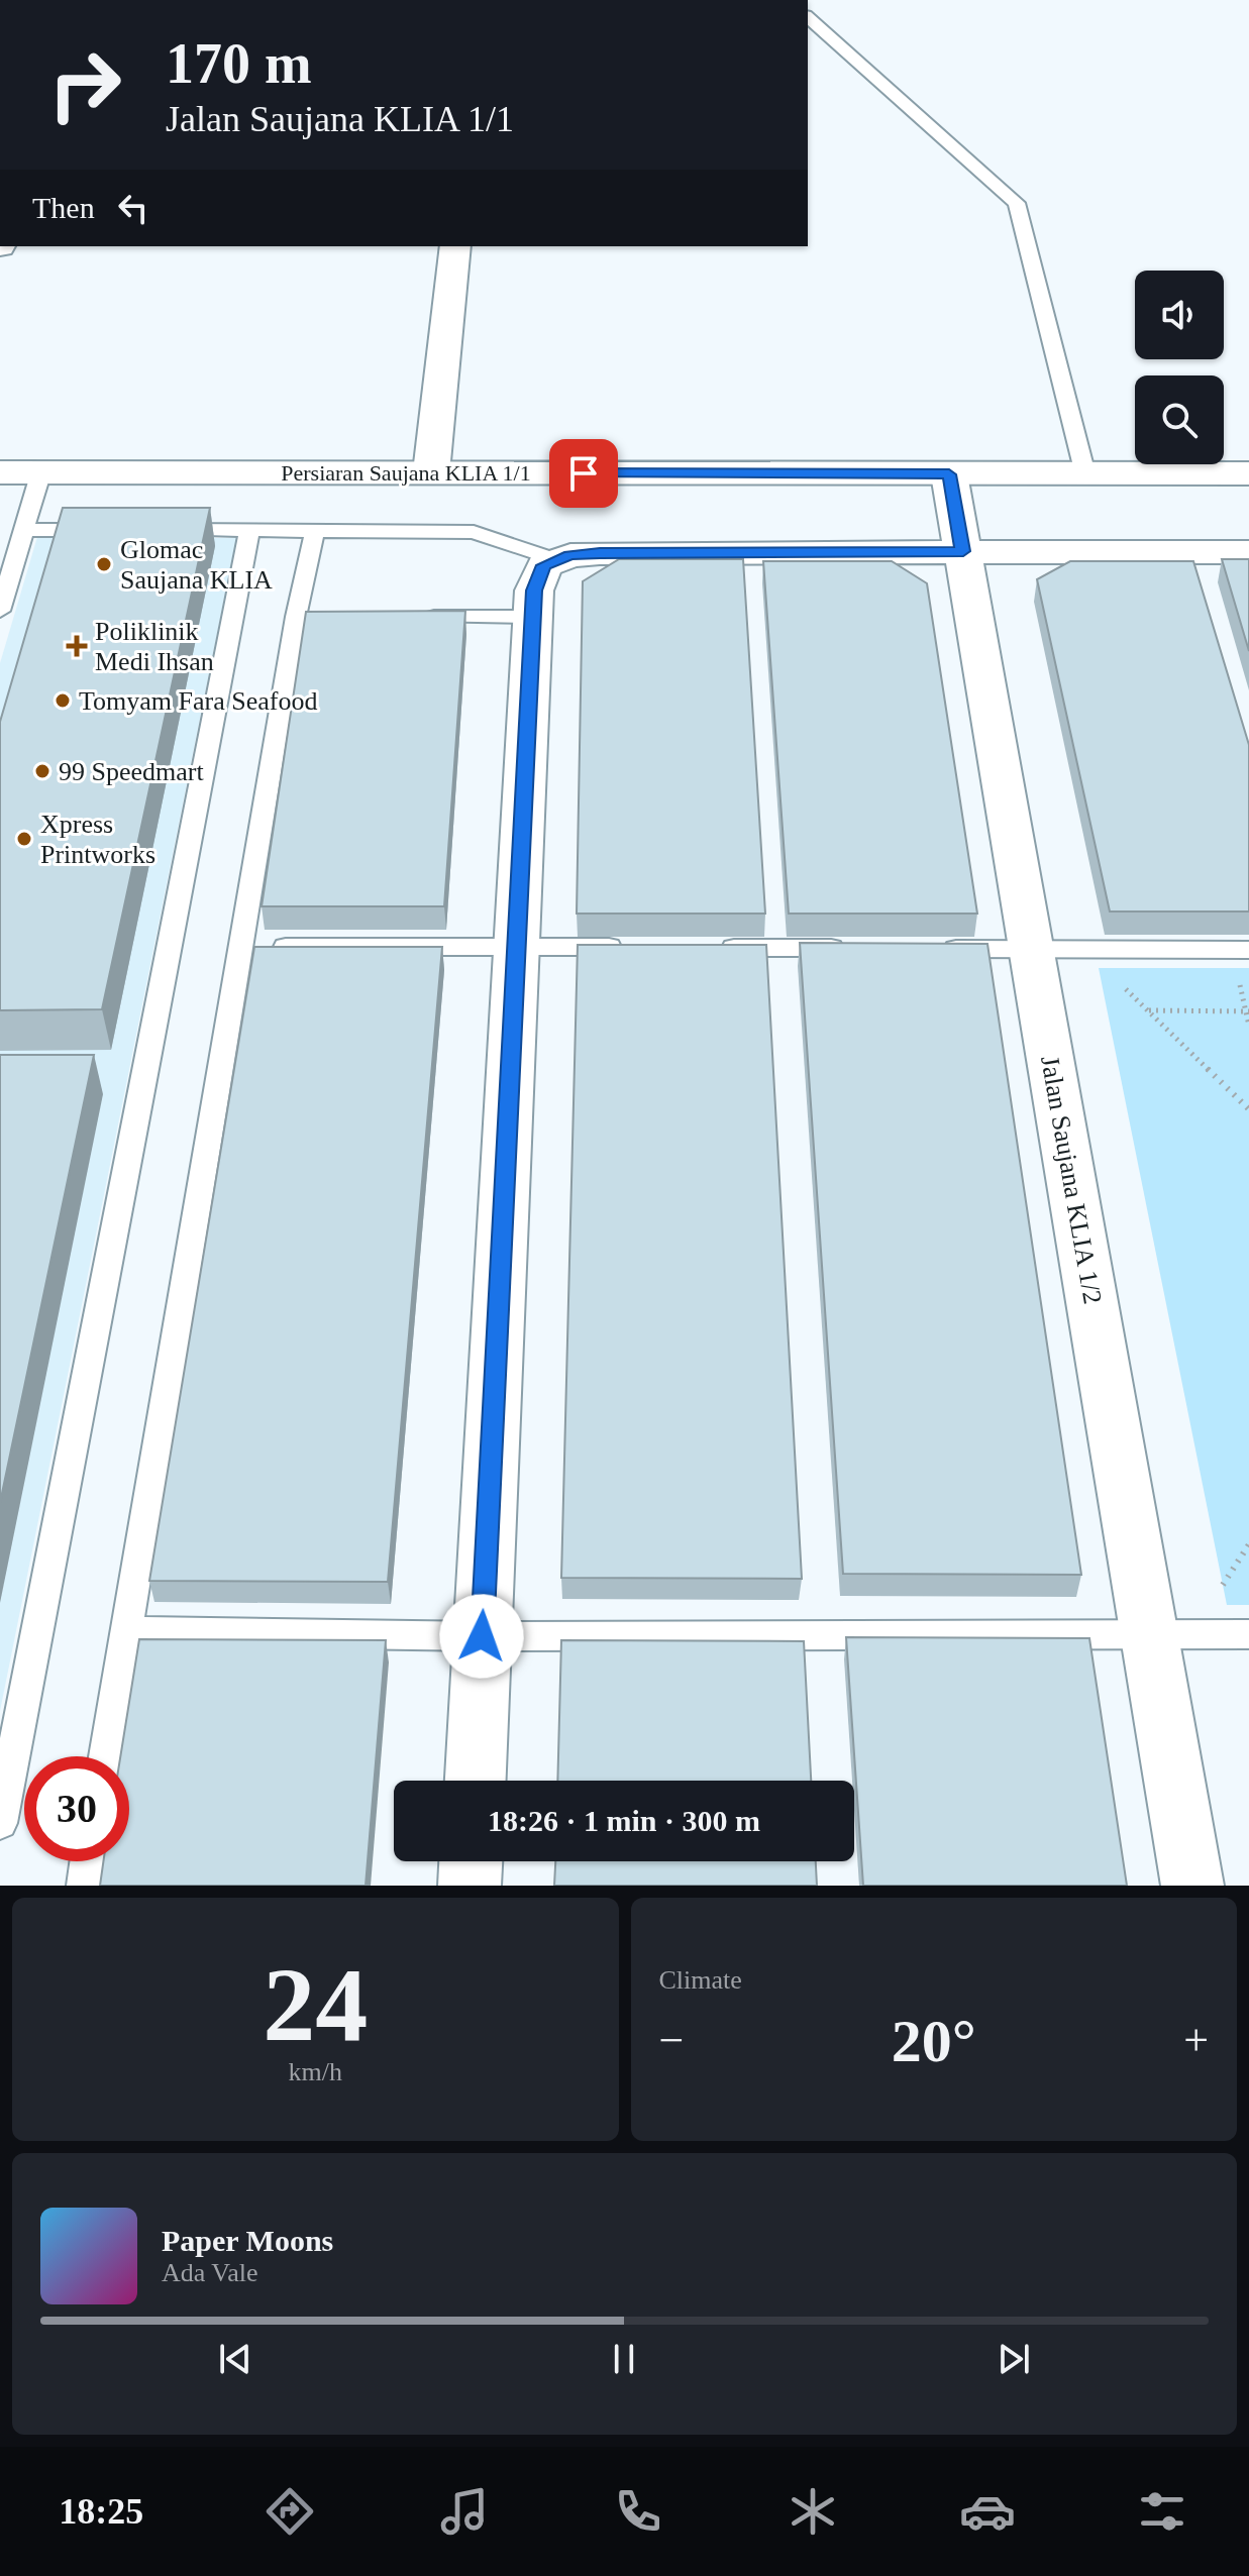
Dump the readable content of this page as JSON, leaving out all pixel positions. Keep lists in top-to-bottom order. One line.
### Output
{"streets":{"street":["Persiaran Saujana KLIA 1/1","Jalan Saujana KLIA 1/2"]},"crossings":[["Persiaran Saujana KLIA 1/1","Jalan Saujana KLIA 1/2"]],"places":{"other":["Glomac Saujana KLIA","Tomyam Fara Seafood","99 Speedmart","Xpress Printworks"],"health":["Poliklinik Medi Ihsan"]},"page":{"turn":["170 m","Jalan Saujana KLIA 1/1"],"then":"Then","limit":"30","trip":"18:26 · 1 min · 300 m","tile":[["24","km/h"],"Climate"],"heat":["−","20°","+"],"song":["Paper Moons","Ada Vale"],"tabs":"18:25"}}
